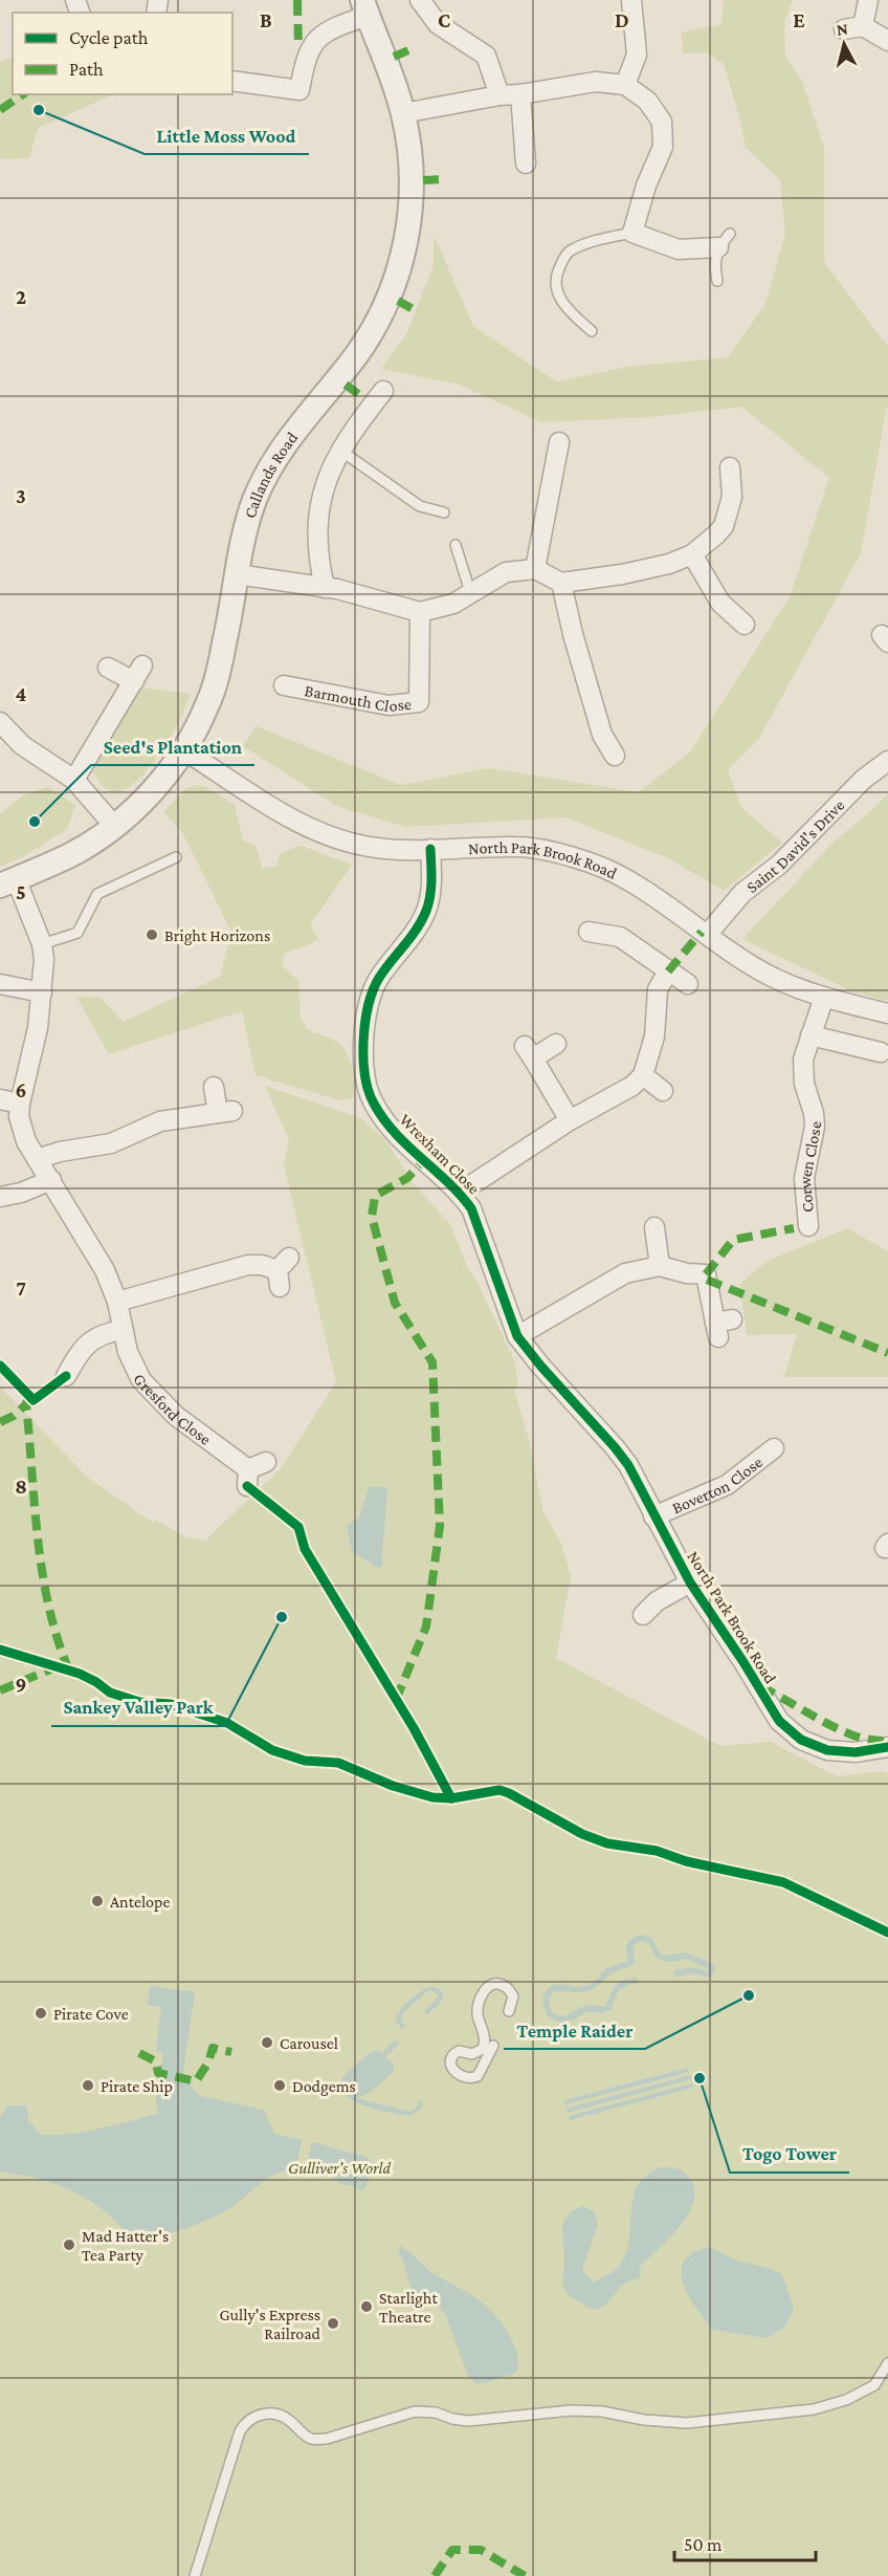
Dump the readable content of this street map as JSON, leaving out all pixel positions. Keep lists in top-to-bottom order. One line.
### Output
{"streets":{"street":["Callands Road","Barmouth Close","Saint David's Drive","North Park Brook Road","Wrexham Close","Corwen Close","Gresford Close","Boverton Close"]},"crossings":[["Callands Road","North Park Brook Road"],["Callands Road","Gresford Close"],["Saint David's Drive","North Park Brook Road"],["North Park Brook Road","Wrexham Close"],["North Park Brook Road","Corwen Close"],["North Park Brook Road","Boverton Close"]],"parks":["Gulliver's World"],"places":["Little Moss Wood","Seed's Plantation","Bright Horizons","Sankey Valley Park","Antelope","Temple Raider","Pirate Cove","Carousel","Togo Tower","Pirate Ship","Dodgems","Mad Hatter's Tea Party","Starlight Theatre","Gully's Express Railroad"],"legend":["Cycle path","Path"],"scale_bar":"50 m","north":"top","grid":{"columns":["B","C","D","E"],"rows":["2","3","4","5","6","7","8","9"]}}
